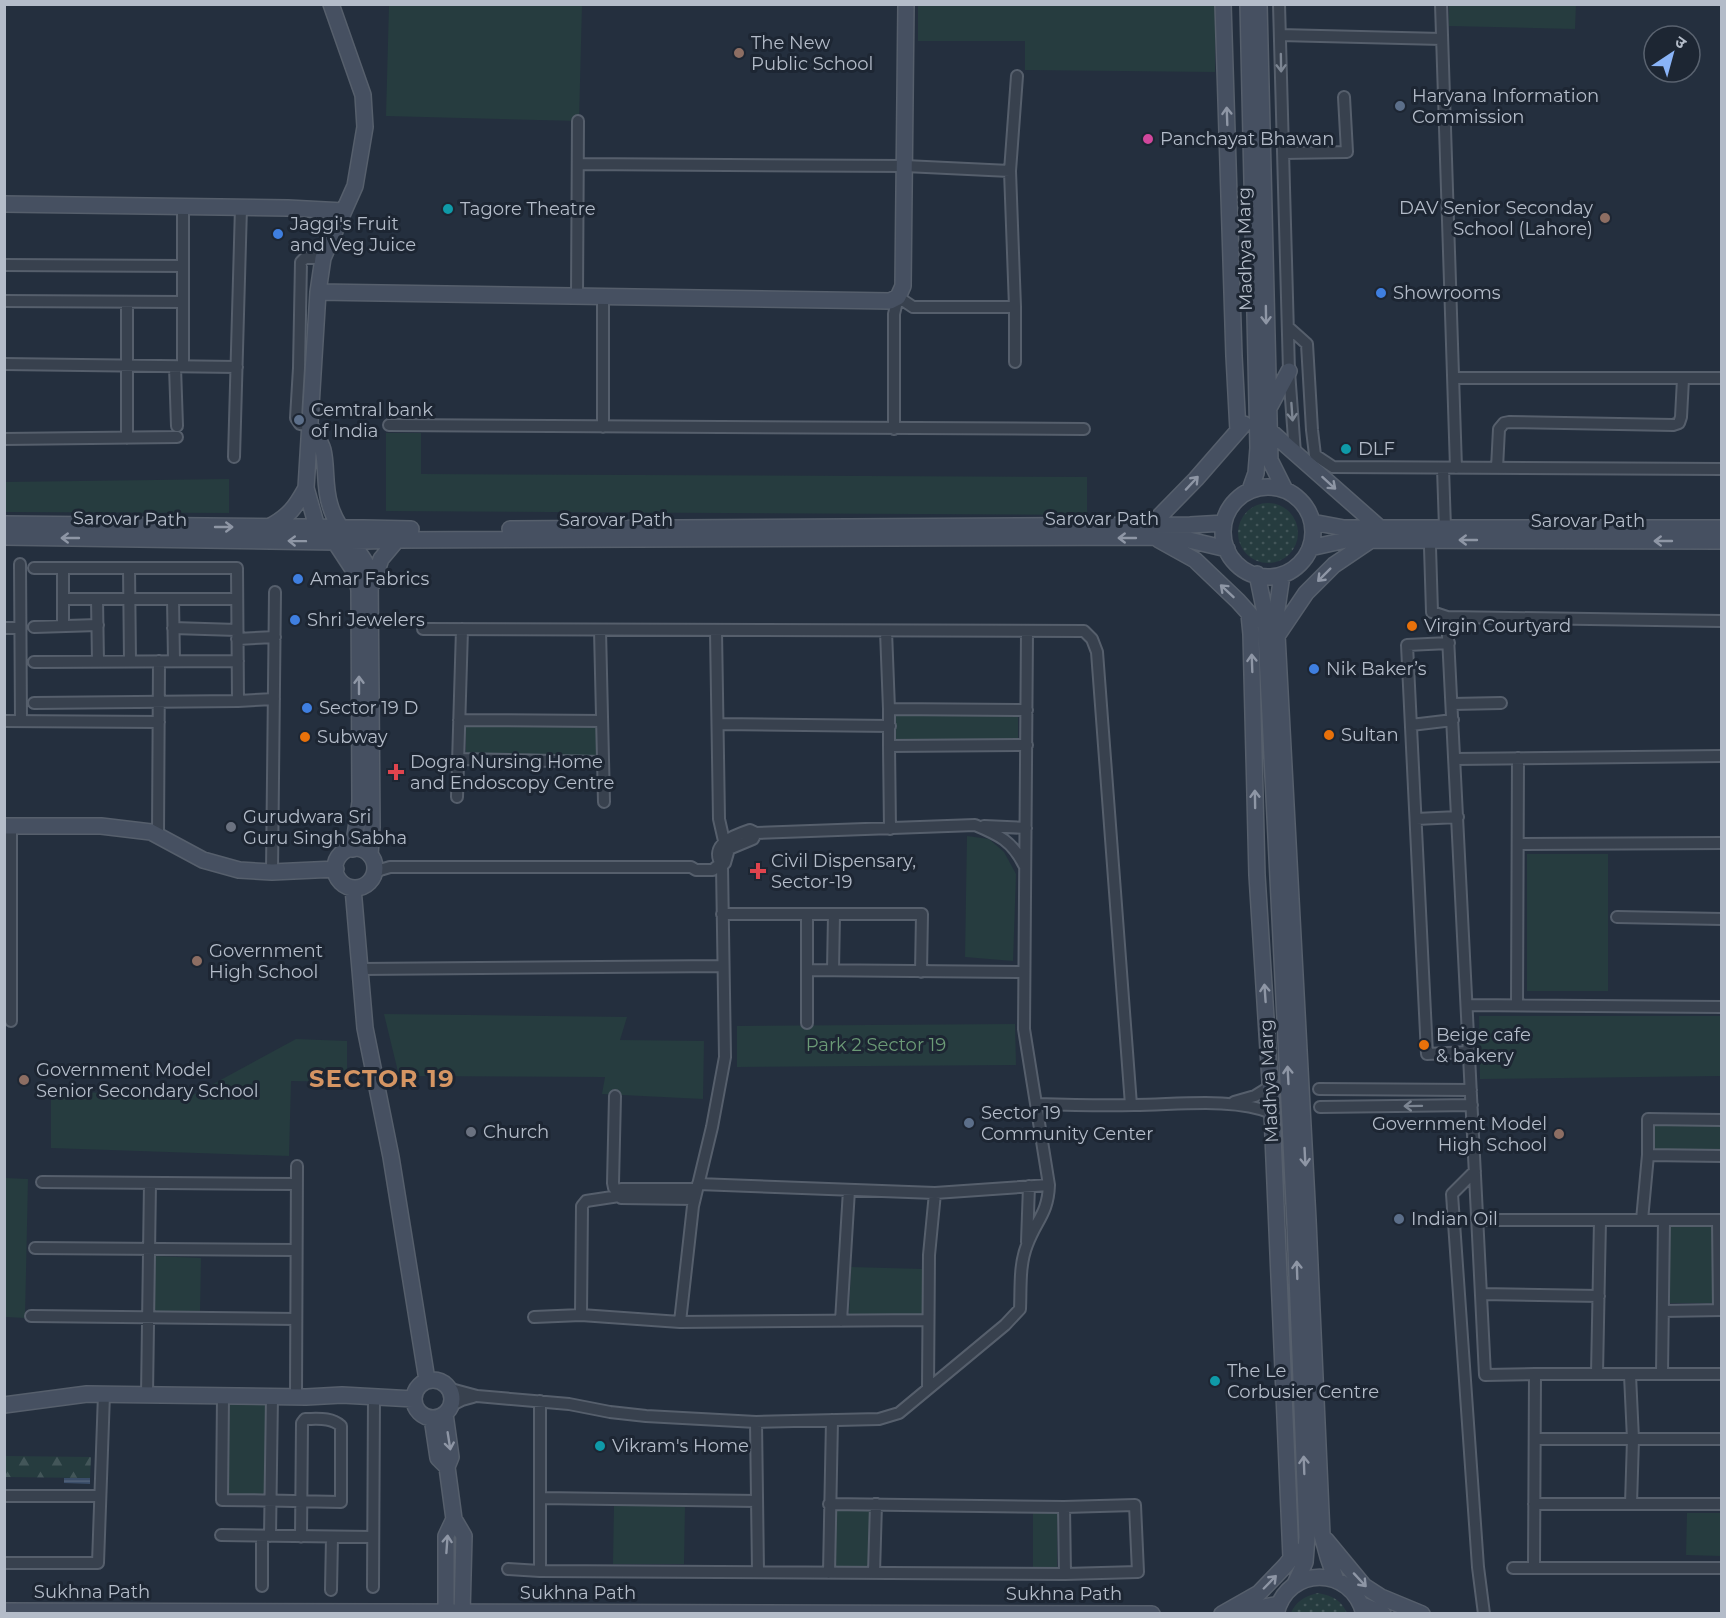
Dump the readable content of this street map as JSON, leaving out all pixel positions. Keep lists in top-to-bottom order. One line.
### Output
{"streets":{"main road":["Madhya Marg","Sarovar Path","Sukhna Path"]},"crossings":[["Madhya Marg","Sarovar Path"]],"districts":["SECTOR 19"],"parks":["Park 2 Sector 19"],"places":{"other":["The New Public School","Haryana Information Commission","Panchayat Bhawan","Tagore Theatre","DAV Senior Seconday School (Lahore)","Jaggi's Fruit and Veg Juice","Showrooms","Cemtral bank of India","DLF","Amar Fabrics","Shri Jewelers","Virgin Courtyard","Nik Baker’s","Sector 19 D","Sultan","Subway","Gurudwara Sri Guru Singh Sabha","Government High School","Beige cafe & bakery","Government Model Senior Secondary School","Sector 19 Community Center","Church","Government Model High School","Indian Oil","The Le Corbusier Centre","Vikram's Home"],"health":["Dogra Nursing Home and Endoscopy Centre","Civil Dispensary, Sector-19"]},"north":"top right"}
